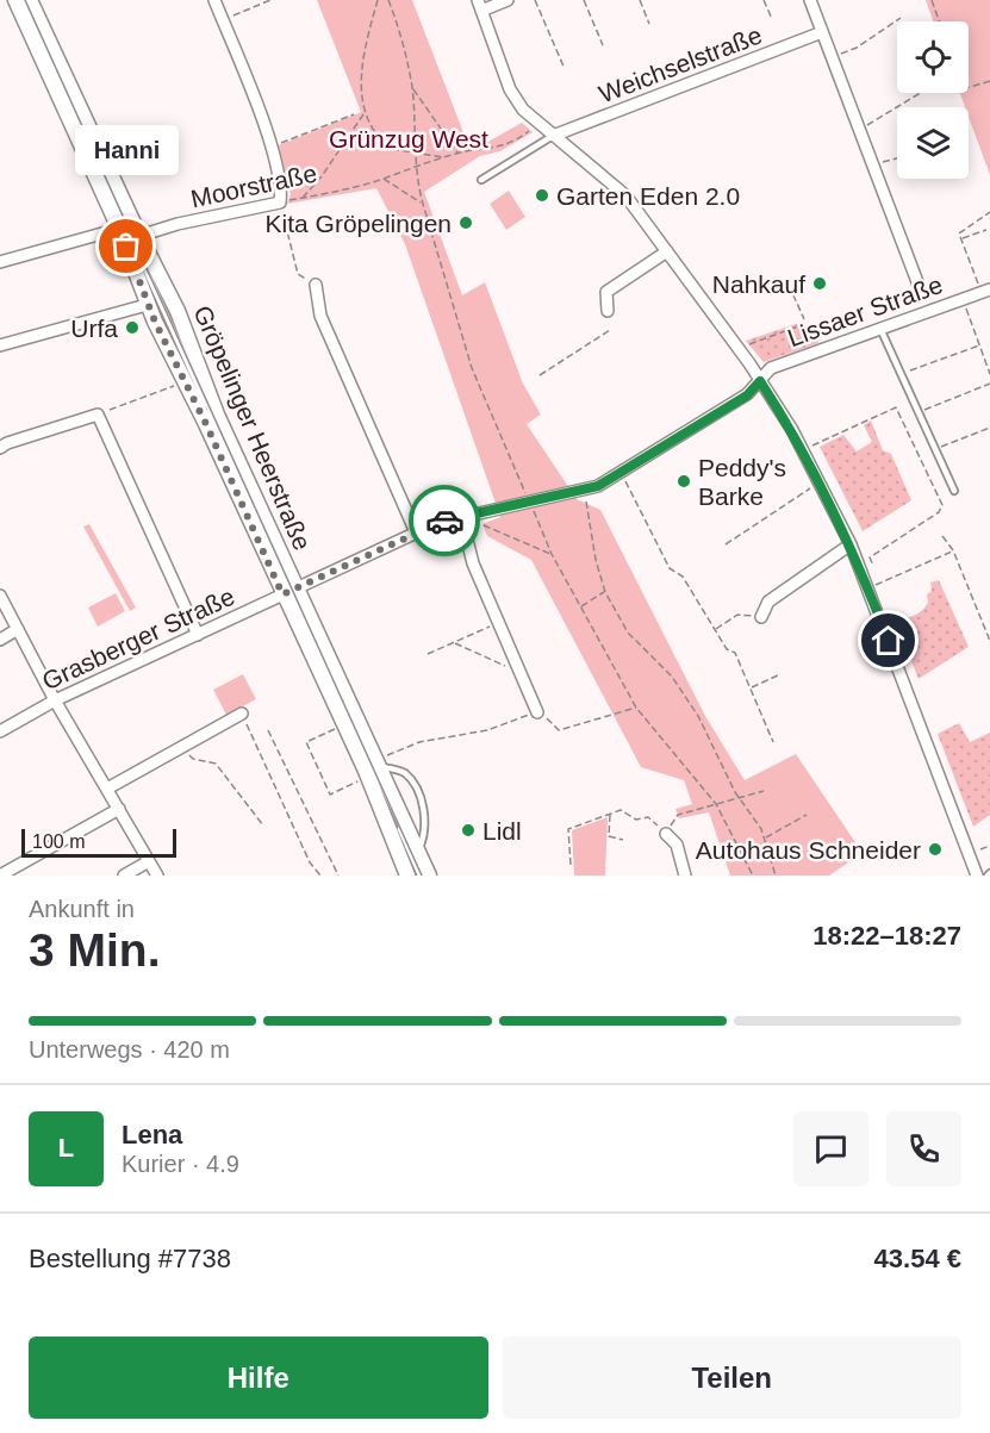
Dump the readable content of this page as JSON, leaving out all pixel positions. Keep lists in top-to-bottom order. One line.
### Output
{"streets":{"main road":["Gröpelinger Heerstraße"],"street":["Weichselstraße","Moorstraße","Lissaer Straße","Grasberger Straße"]},"crossings":[["Moorstraße","Gröpelinger Heerstraße"],["Lissaer Straße","Grasberger Straße"],["Gröpelinger Heerstraße","Grasberger Straße"]],"parks":["Grünzug West"],"places":["Garten Eden 2.0","Kita Gröpelingen","Hanni","Nahkauf","Urfa","Peddy's Barke","Lidl","Autohaus Schneider"],"scale_bar":"100 m","page":{"bubble":"Hanni","scale":"100 m","heading":["3 Min.","Ankunft in","18:22–18:27"],"panel":["Lena","Kurier · 4.9","Bestellung #7738","43.54 €"],"bar":"Unterwegs · 420 m","round":"L","buttons":["Hilfe","Teilen"]}}
